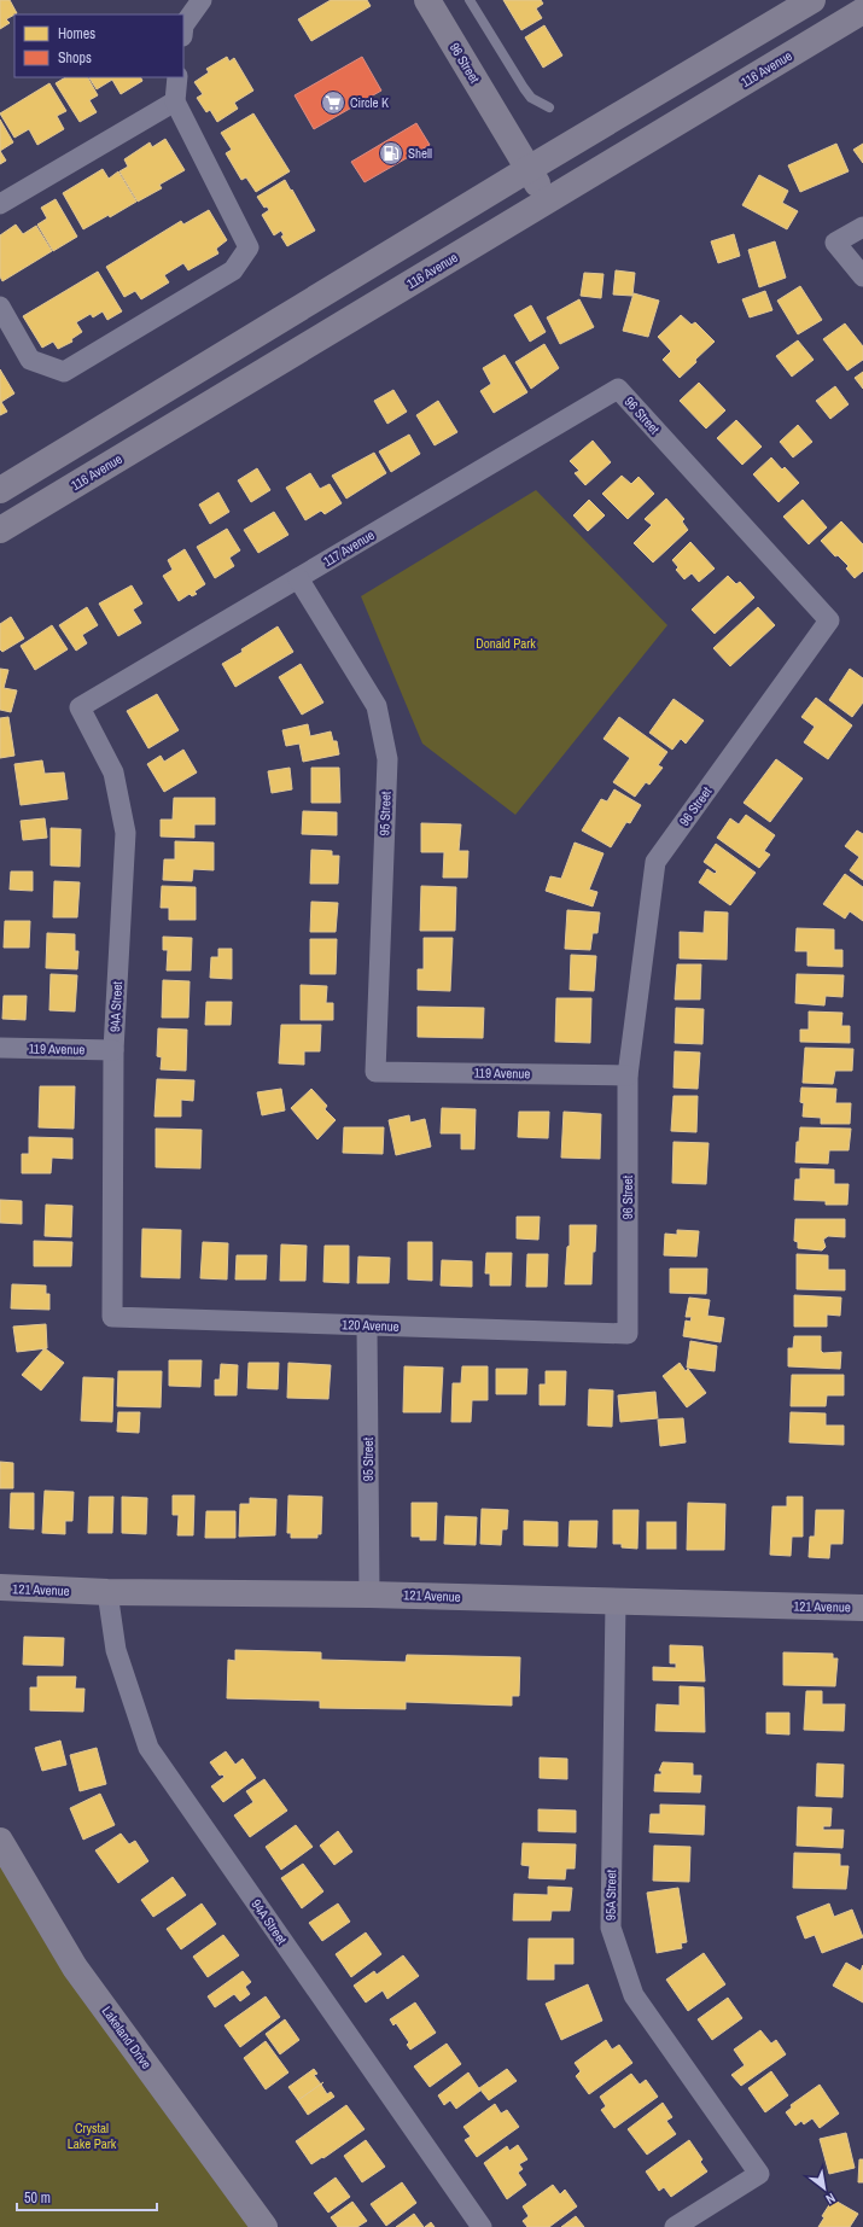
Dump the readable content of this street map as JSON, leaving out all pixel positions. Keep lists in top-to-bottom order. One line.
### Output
{"streets":{"main road":["96 Street","116 Avenue","121 Avenue","Lakeland Drive"],"street":["117 Avenue","95 Street","94A Street","119 Avenue","120 Avenue","95A Street"]},"crossings":[["96 Street","116 Avenue"],["96 Street","117 Avenue"],["96 Street","119 Avenue"],["96 Street","120 Avenue"],["117 Avenue","95 Street"],["117 Avenue","94A Street"],["95 Street","119 Avenue"],["95 Street","120 Avenue"],["95 Street","121 Avenue"],["94A Street","119 Avenue"],["94A Street","120 Avenue"],["94A Street","121 Avenue"],["121 Avenue","95A Street"]],"parks":["Donald Park","Crystal Lake Park"],"places":{"supermarket":["Circle K"],"fuel station":["Shell"]},"legend":["Homes","Shops"],"scale_bar":"50 m","north":"bottom right"}
